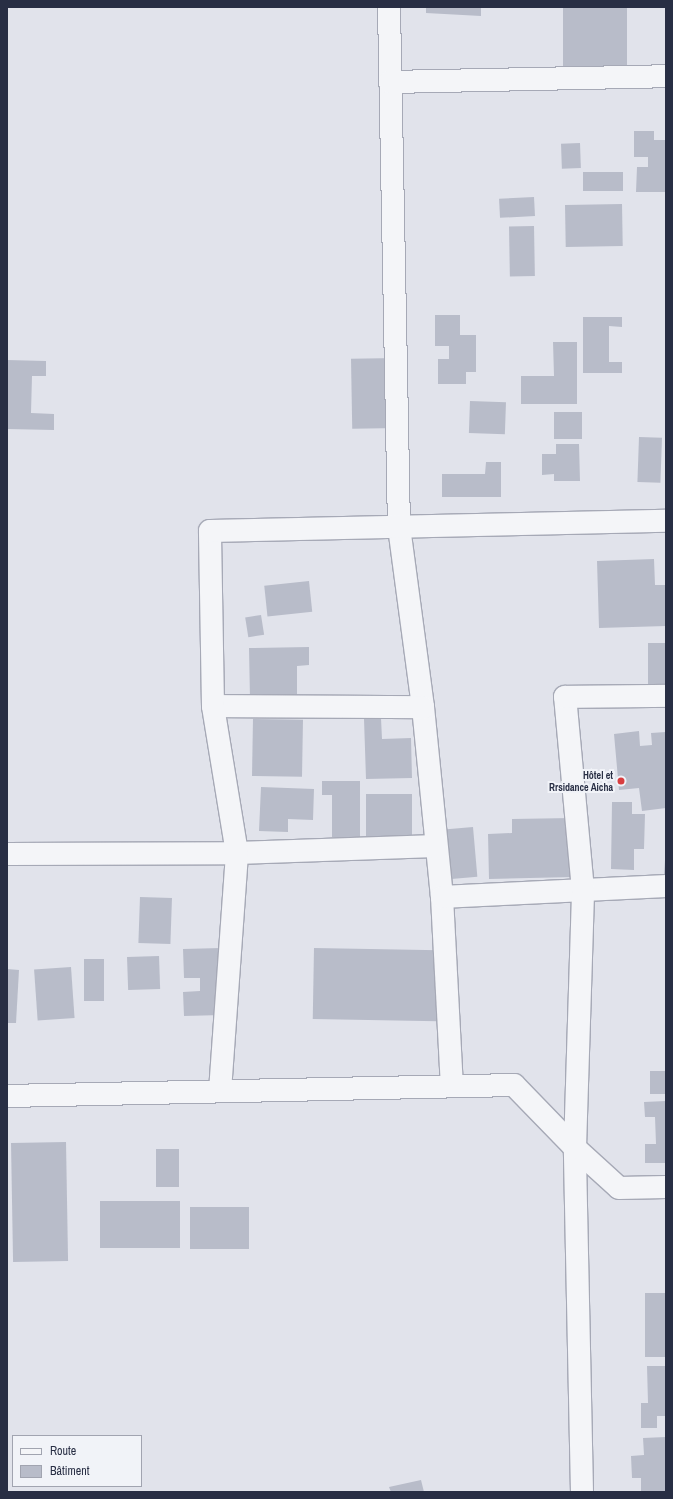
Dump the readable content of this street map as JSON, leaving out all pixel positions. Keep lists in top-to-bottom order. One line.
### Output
{"places":["Hôtel et Rrsidance Aicha"],"legend":["Route","Bâtiment"]}
